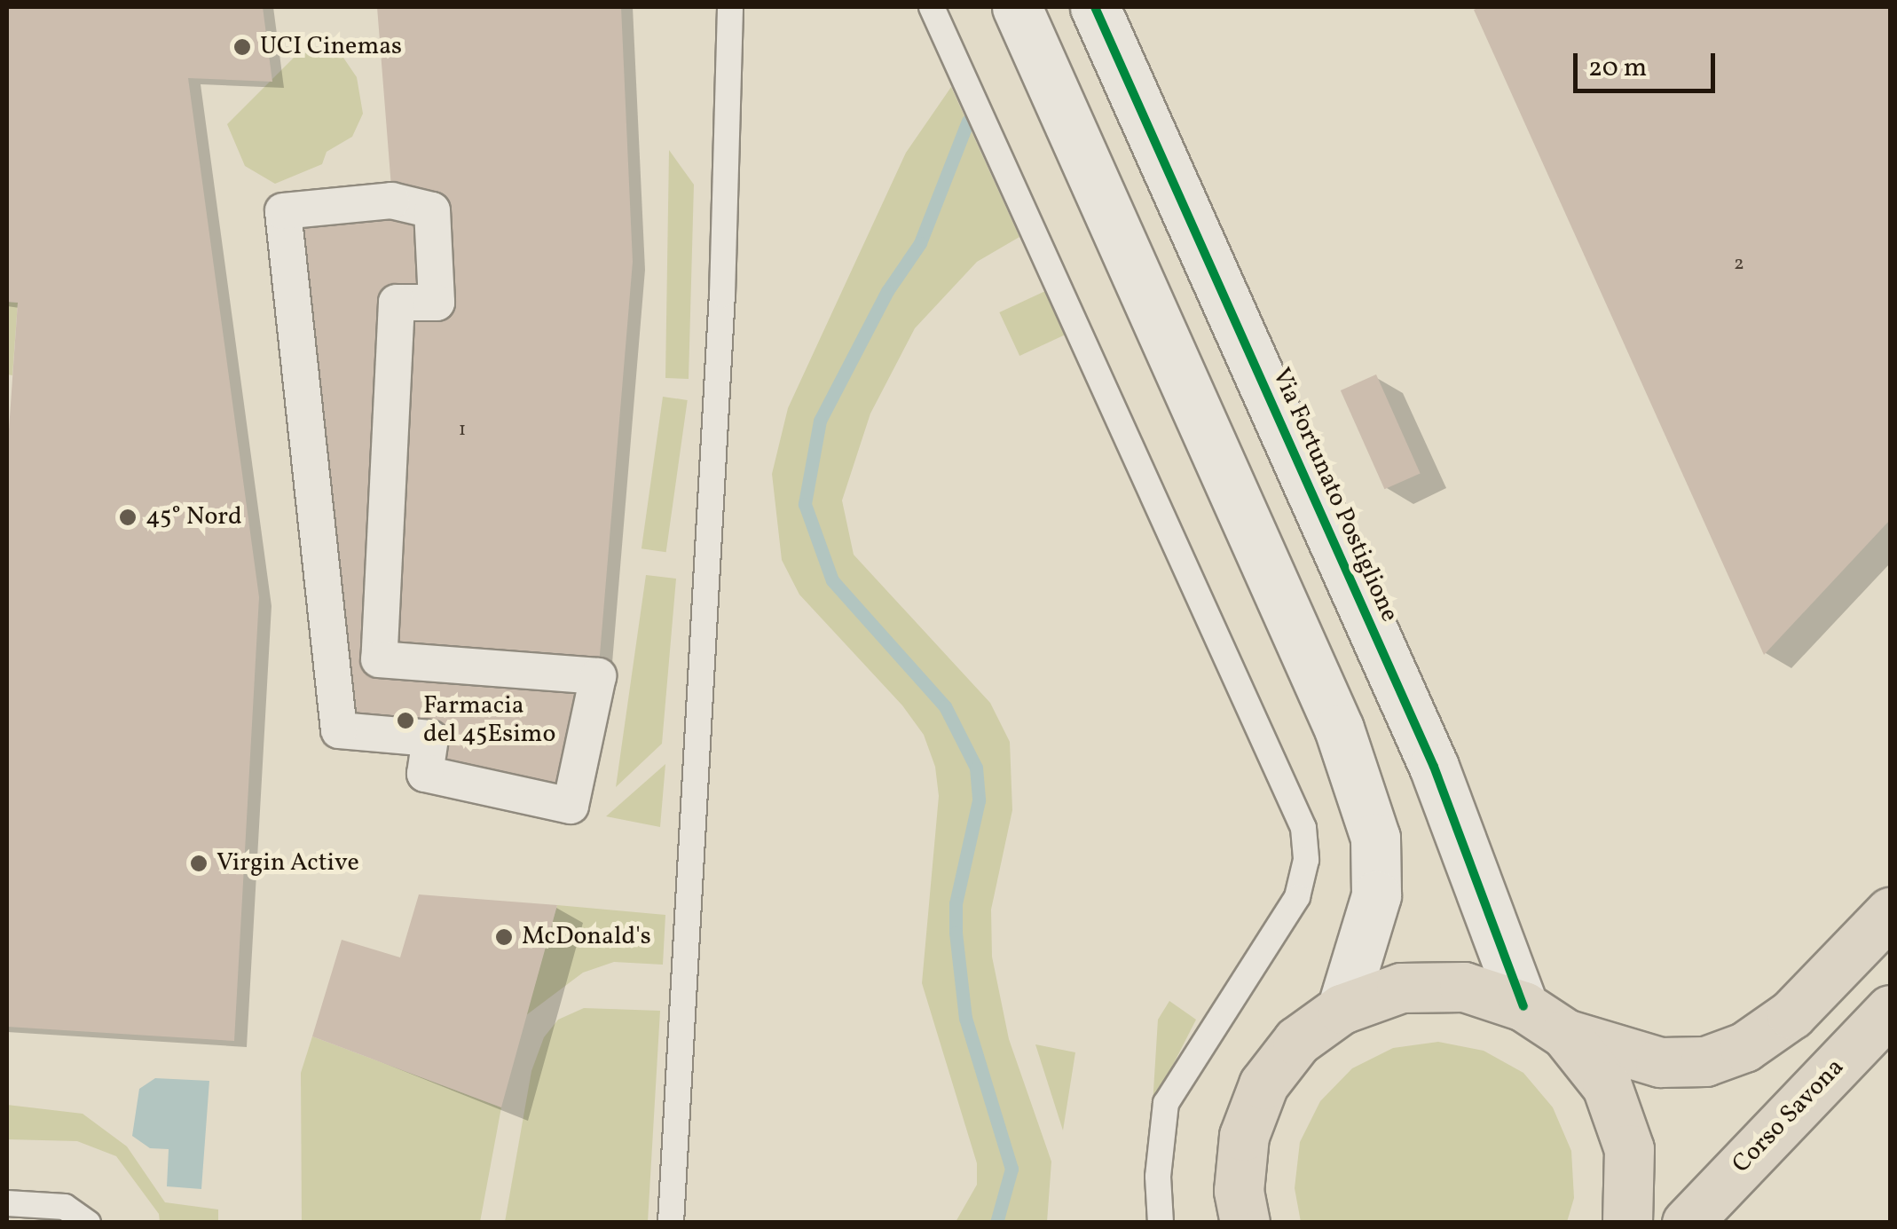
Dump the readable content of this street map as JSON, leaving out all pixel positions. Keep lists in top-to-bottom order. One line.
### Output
{"streets":{"main road":["Corso Savona"],"street":["Via Fortunato Postiglione"]},"places":["UCI Cinemas","45° Nord","Farmacia del 45Esimo","Virgin Active","McDonald's"],"house_numbers":["2","1"],"scale_bar":"20 m"}
